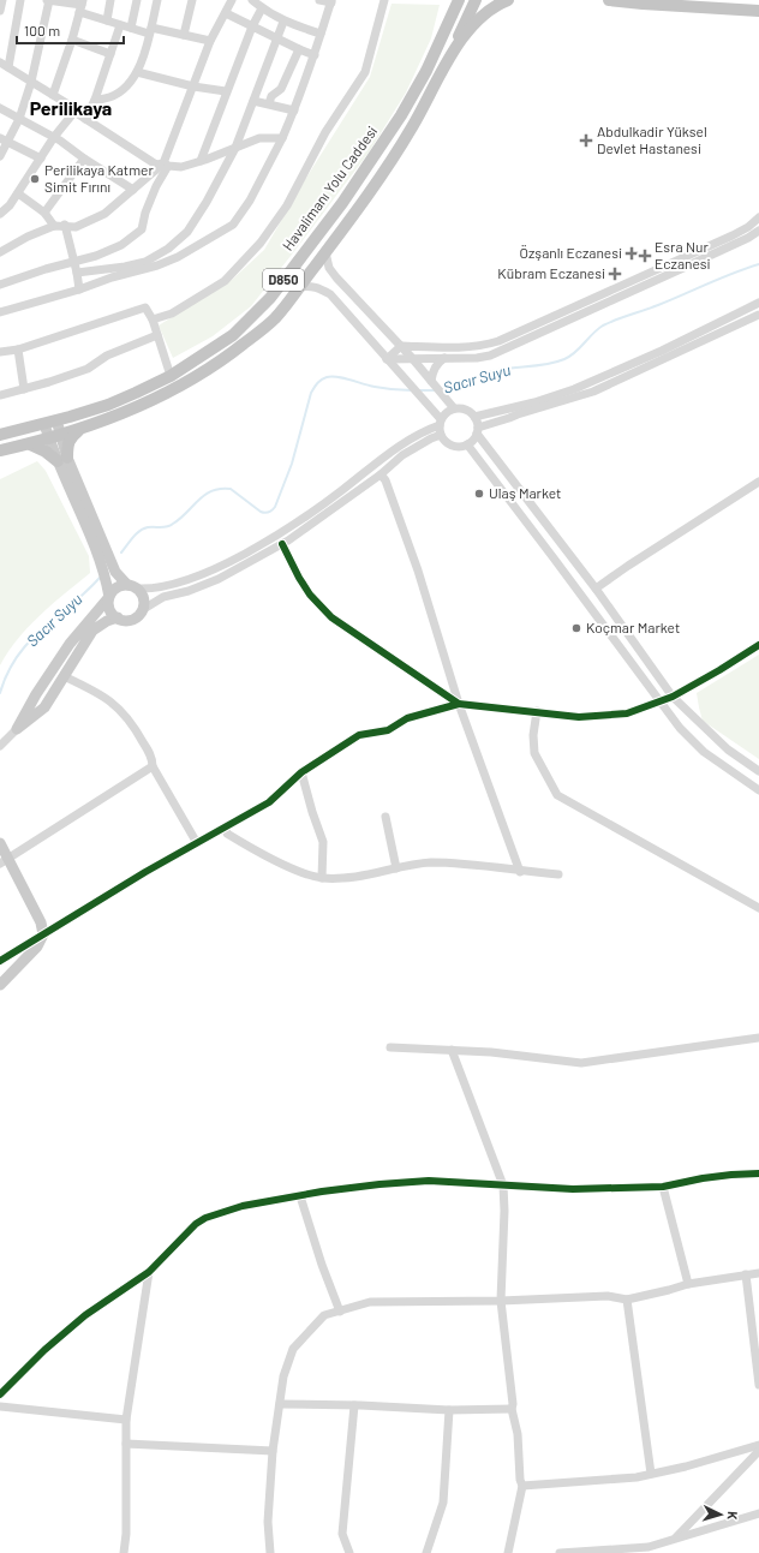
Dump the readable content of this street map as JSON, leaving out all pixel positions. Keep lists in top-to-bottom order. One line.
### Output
{"streets":{"highway":["Havalimanı Yolu Caddesi","D850"]},"districts":["Perilikaya"],"water":["Sacır Suyu"],"places":{"health":["Abdulkadir Yüksel Devlet Hastanesi","Özşanlı Eczanesi","Esra Nur Eczanesi","Kübram Eczanesi"],"other":["Perilikaya Katmer Simit Fırını","Ulaş Market","Koçmar Market"]},"scale_bar":"100 m","north":"right"}
